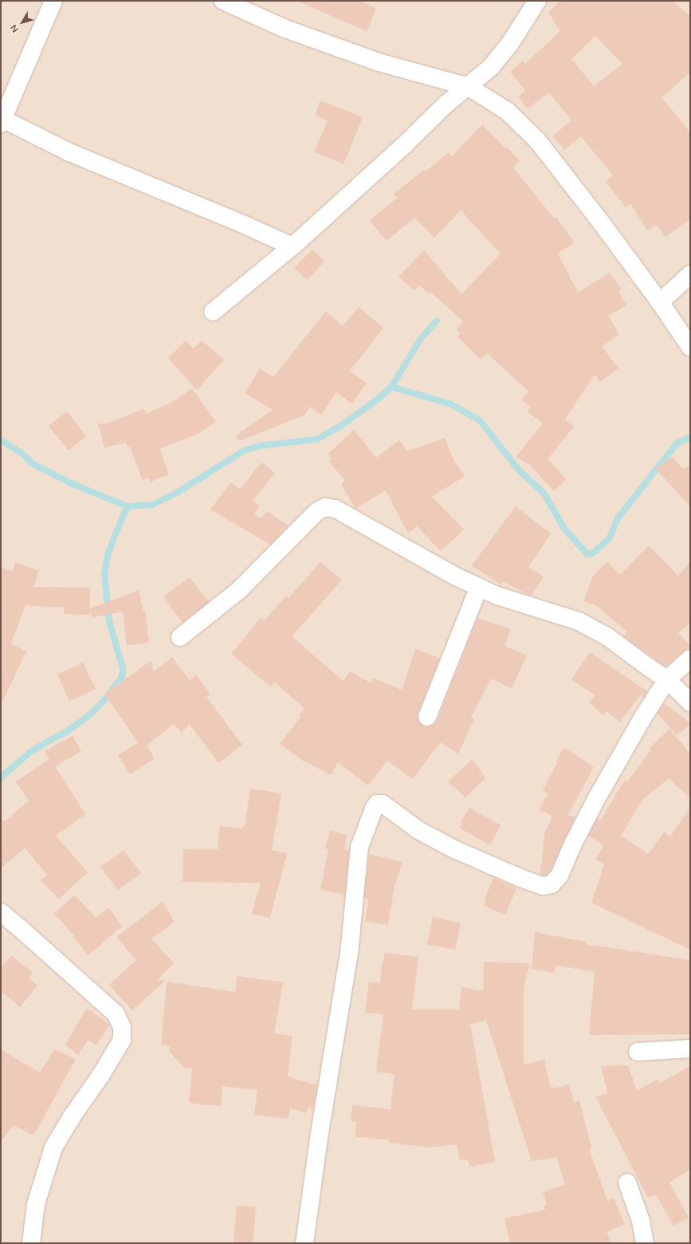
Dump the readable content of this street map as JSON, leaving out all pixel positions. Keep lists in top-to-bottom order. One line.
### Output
{"north":"bottom left"}
